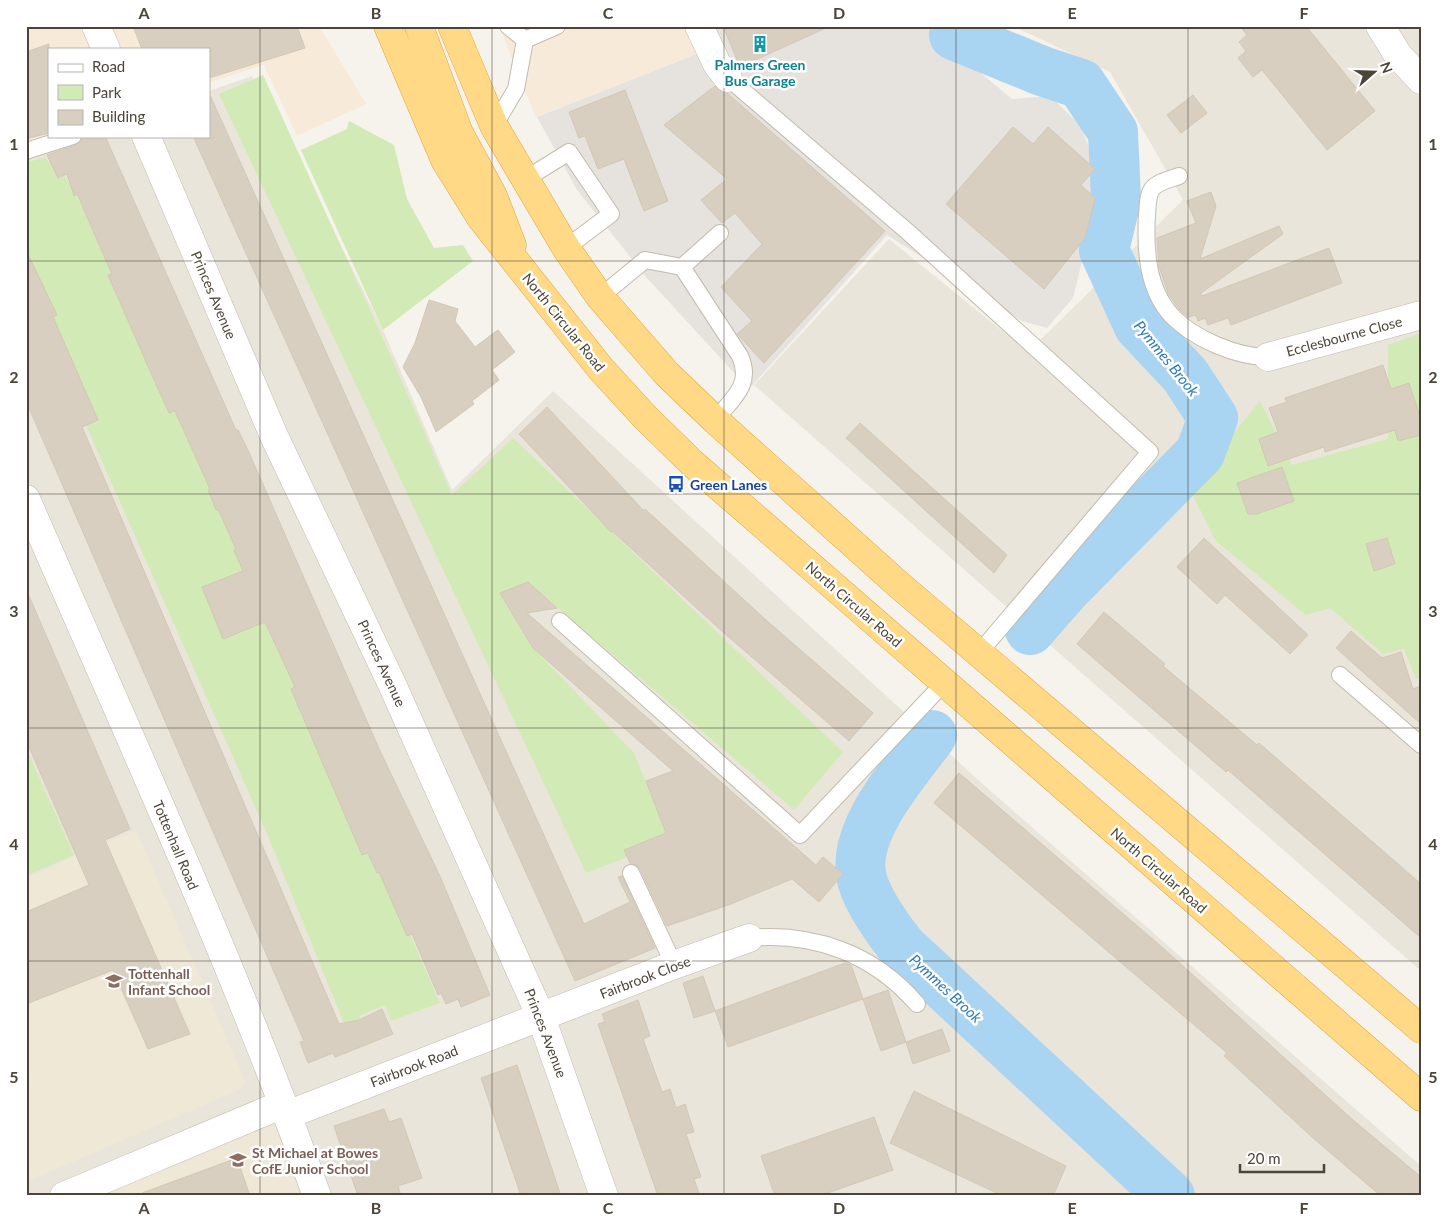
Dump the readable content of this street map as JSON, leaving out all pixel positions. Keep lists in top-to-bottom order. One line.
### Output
{"streets":{"highway":["North Circular Road"],"street":["Princes Avenue","Ecclesbourne Close","Tottenhall Road","Fairbrook Close","Fairbrook Road"]},"crossings":[["Princes Avenue","Fairbrook Close"],["Princes Avenue","Fairbrook Road"],["Tottenhall Road","Fairbrook Road"],["Fairbrook Close","Fairbrook Road"]],"water":["Pymmes Brook"],"places":{"building":["Palmers Green Bus Garage"],"bus stop":["Green Lanes"],"school or university":["Tottenhall Infant School","St Michael at Bowes CofE Junior School"]},"legend":["Road","Park","Building"],"scale_bar":"20 m","north":"right","grid":{"columns":["A","B","C","D","E","F"],"rows":["1","2","3","4","5"]}}
